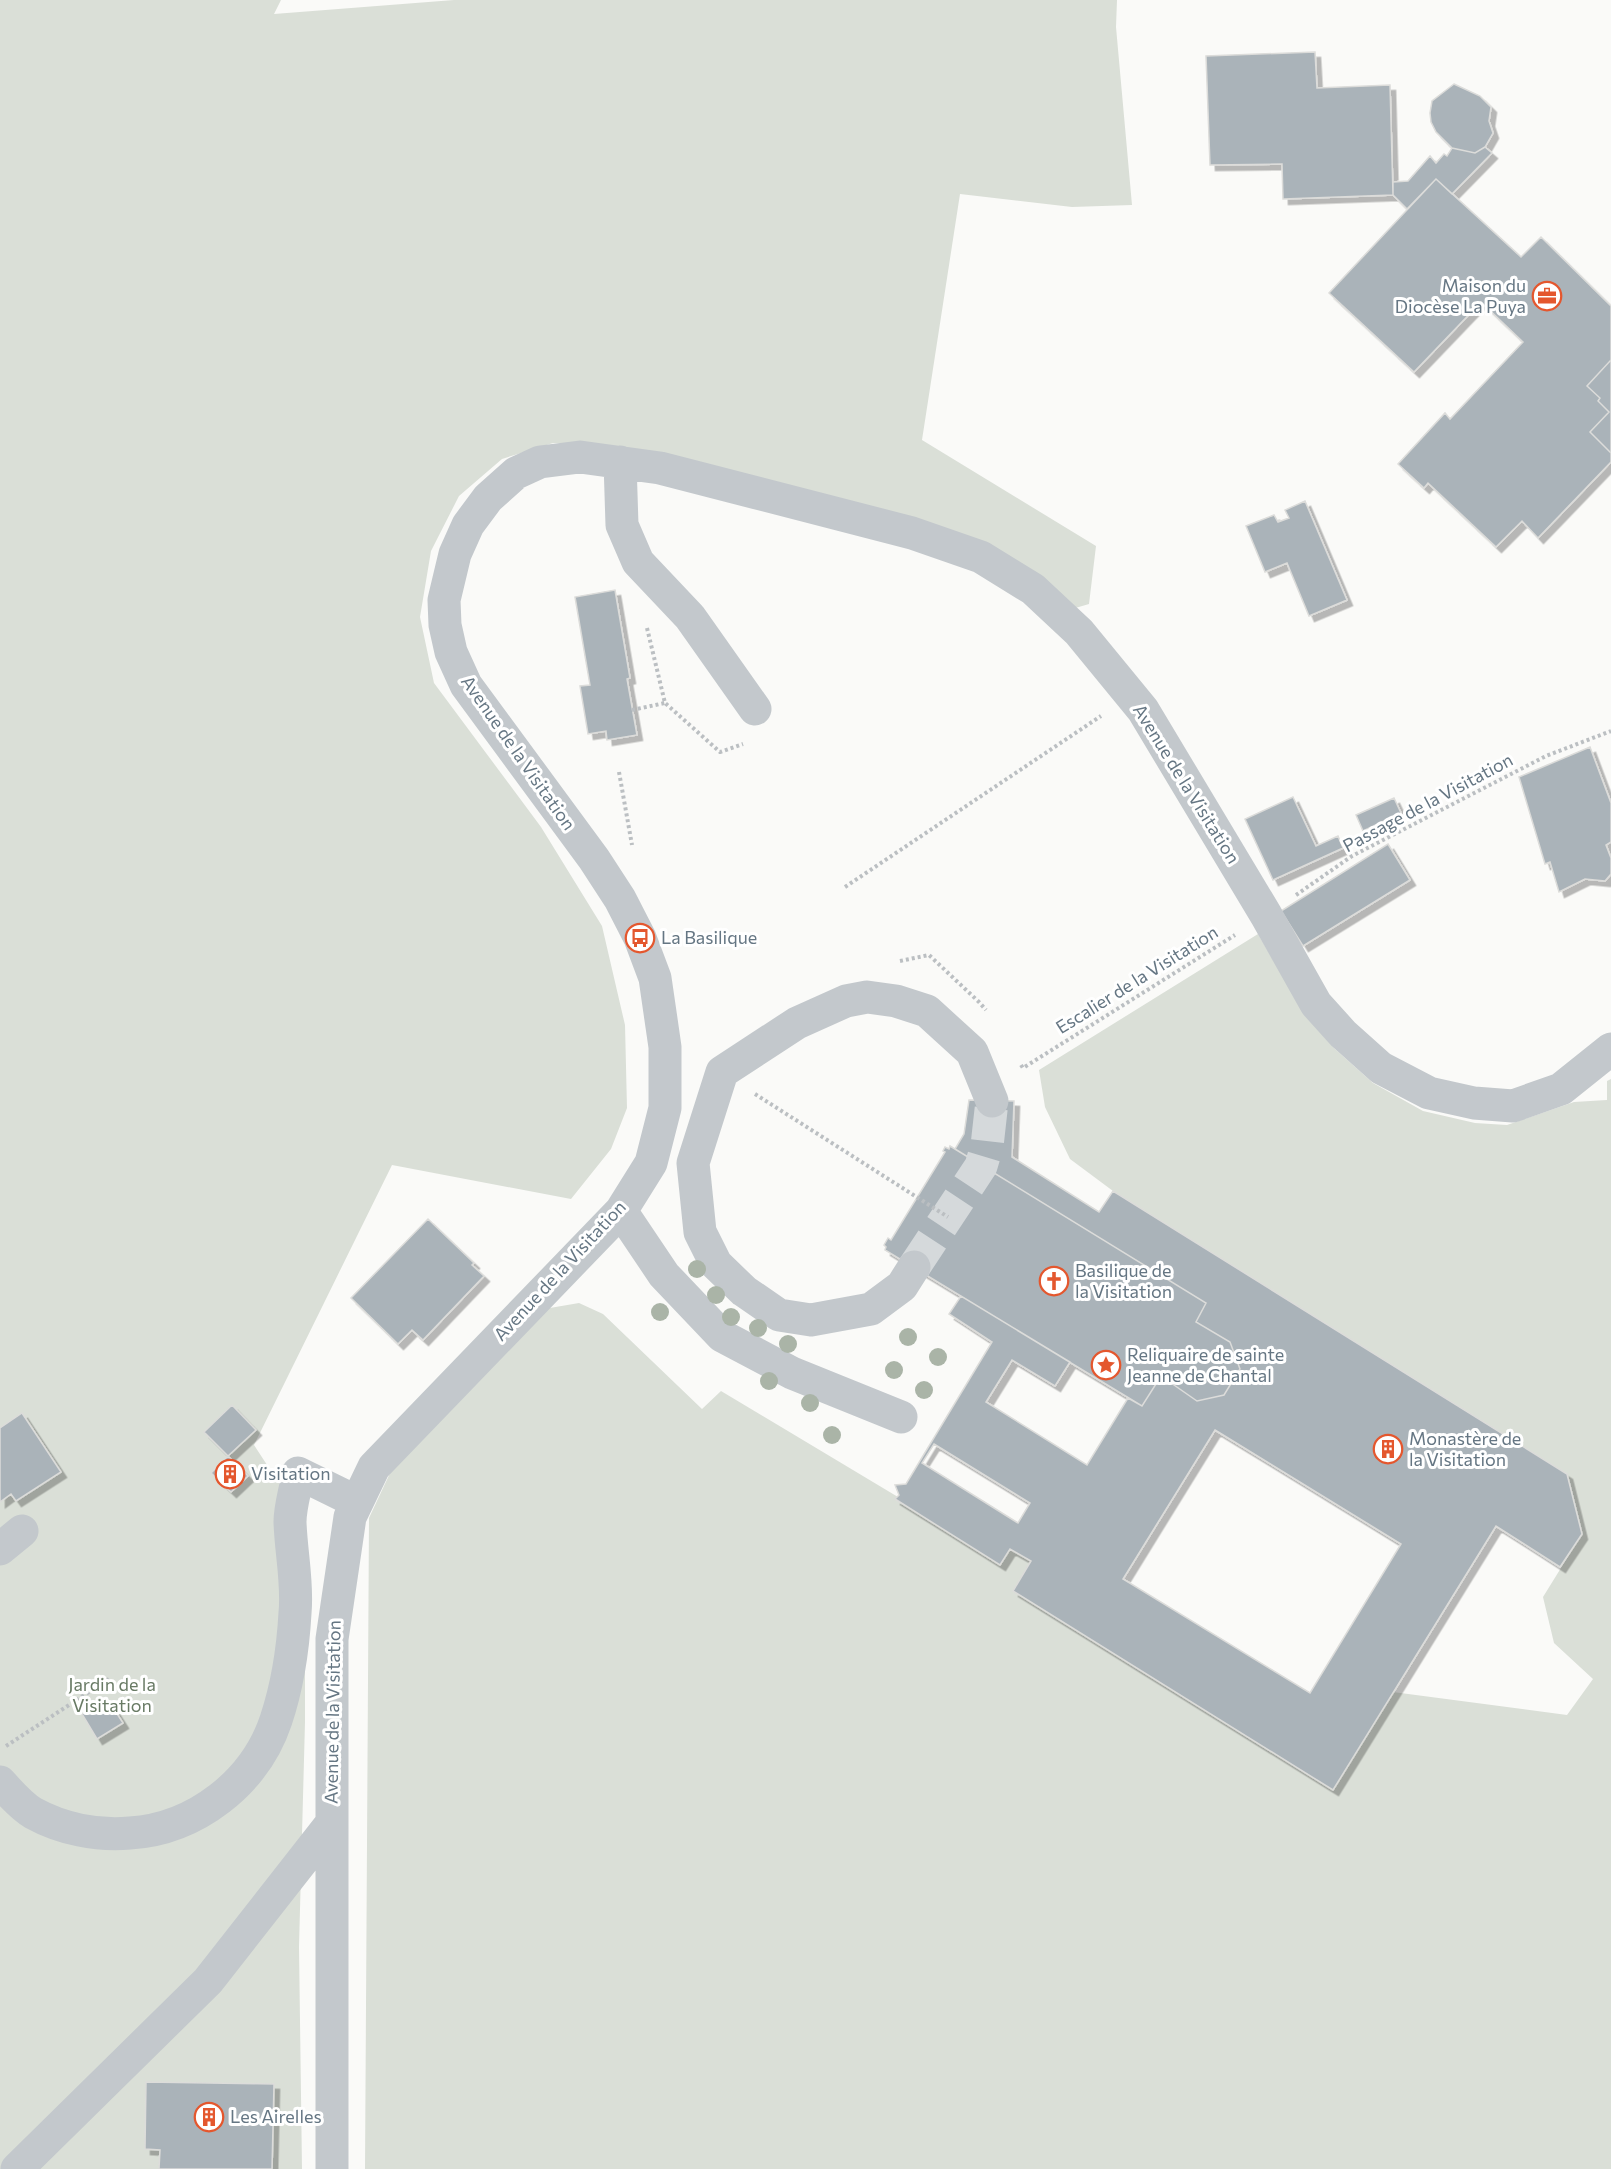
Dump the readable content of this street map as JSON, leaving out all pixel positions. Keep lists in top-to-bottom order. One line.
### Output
{"streets":{"street":["Avenue de la Visitation"],"path":["Passage de la Visitation","Escalier de la Visitation"]},"crossings":[["Avenue de la Visitation","Passage de la Visitation"],["Avenue de la Visitation","Escalier de la Visitation"],["Passage de la Visitation","Escalier de la Visitation"]],"parks":["Jardin de la Visitation"],"places":{"office":["Maison du Diocèse La Puya"],"bus stop":["La Basilique"],"church":["Basilique de la Visitation"],"place":["Reliquaire de sainte Jeanne de Chantal"],"building":["Monastère de la Visitation","Visitation","Les Airelles"]}}
